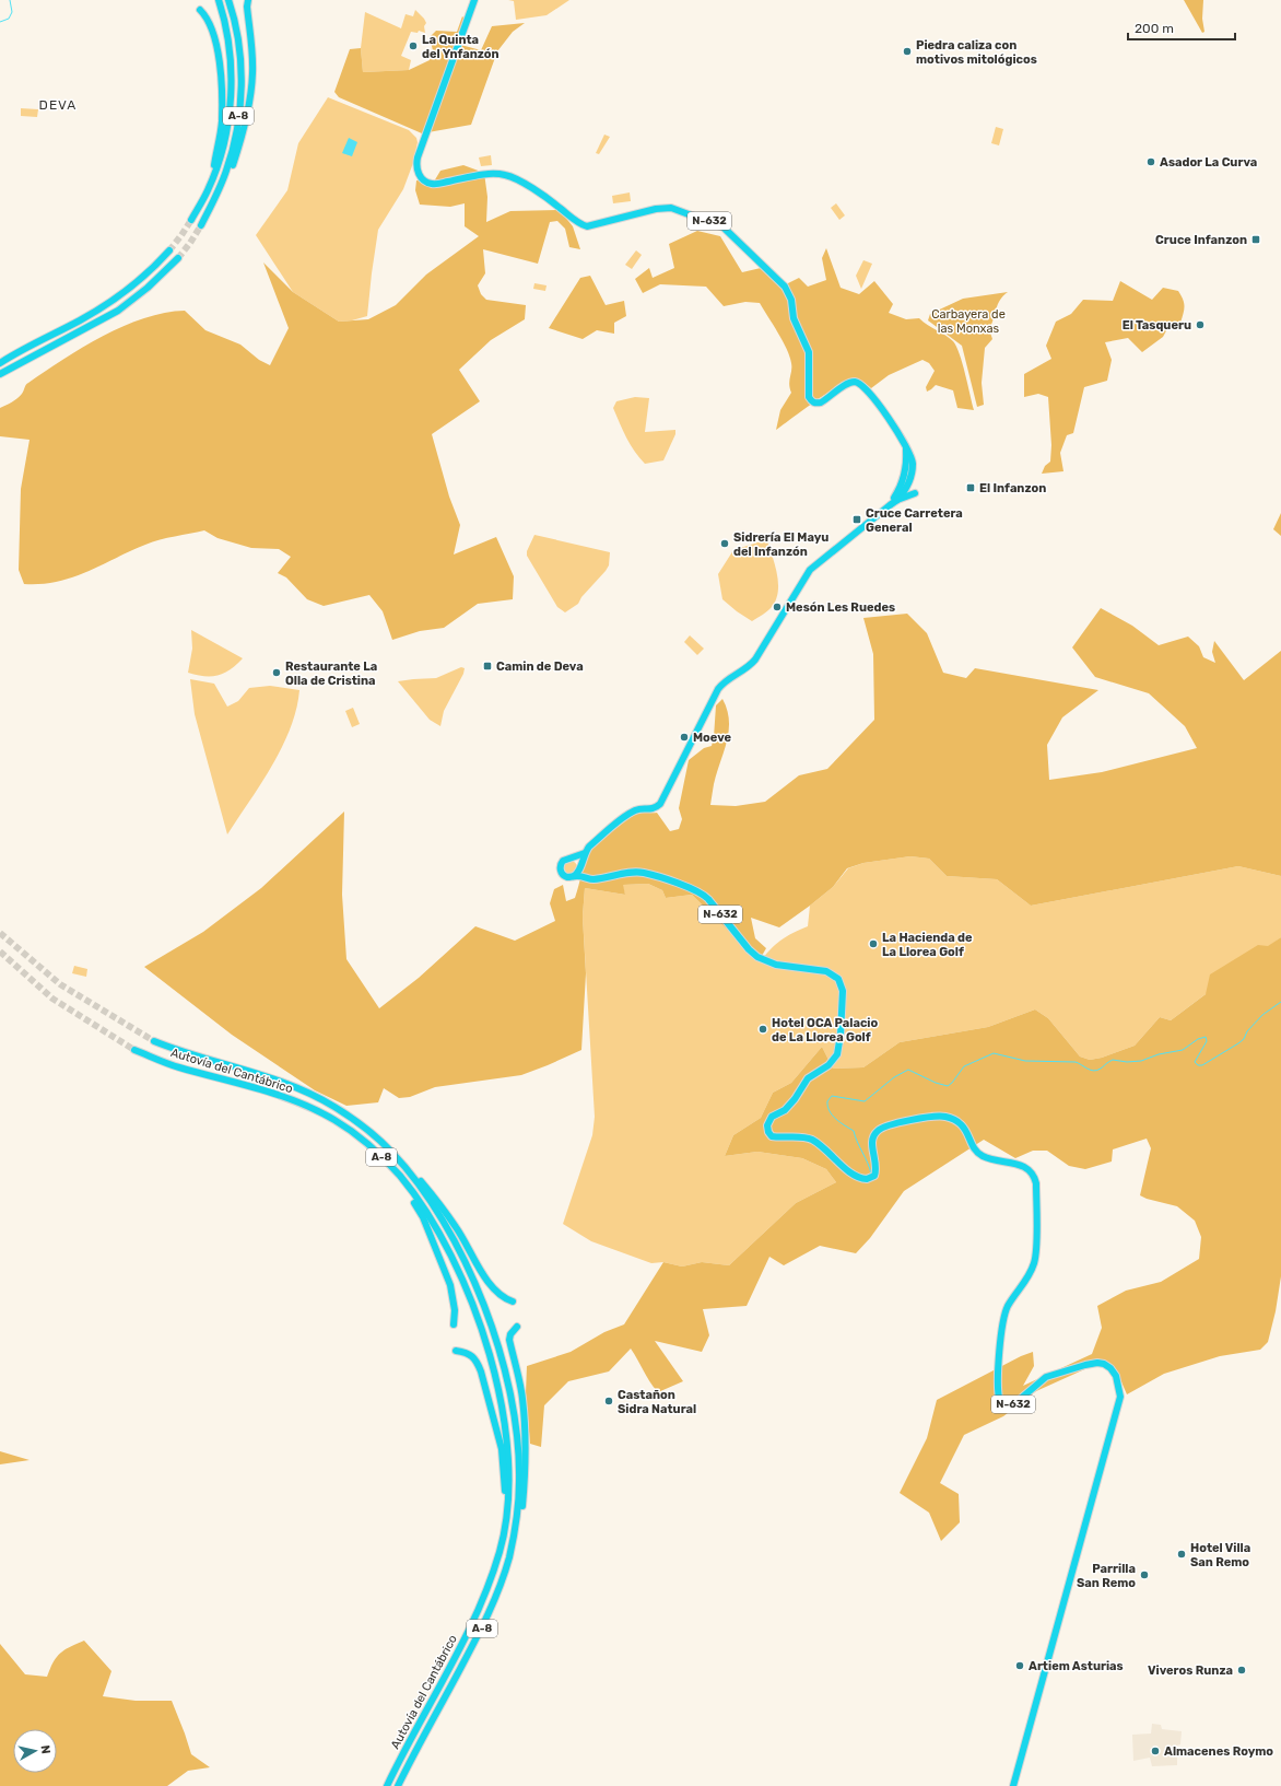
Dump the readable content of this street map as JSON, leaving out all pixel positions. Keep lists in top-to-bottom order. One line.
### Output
{"streets":{"highway":["A-8","N-632","Autovía del Cantábrico"]},"districts":["DEVA"],"parks":["Carbayera de las Monxas"],"places":{"other":["La Quinta del Ynfanzón","Piedra caliza con motivos mitológicos","Asador La Curva","El Tasqueru","Sidrería El Mayu del Infanzón","Mesón Les Ruedes","Restaurante La Olla de Cristina","Moeve","La Hacienda de La Llorea Golf","Hotel OCA Palacio de La Llorea Golf","Castañon Sidra Natural","Hotel Villa San Remo","Parrilla San Remo","Artiem Asturias","Viveros Runza","Almacenes Roymo"],"transit":["Cruce Infanzon","El Infanzon","Cruce Carretera General","Camin de Deva"]},"scale_bar":"200 m","north":"right"}
